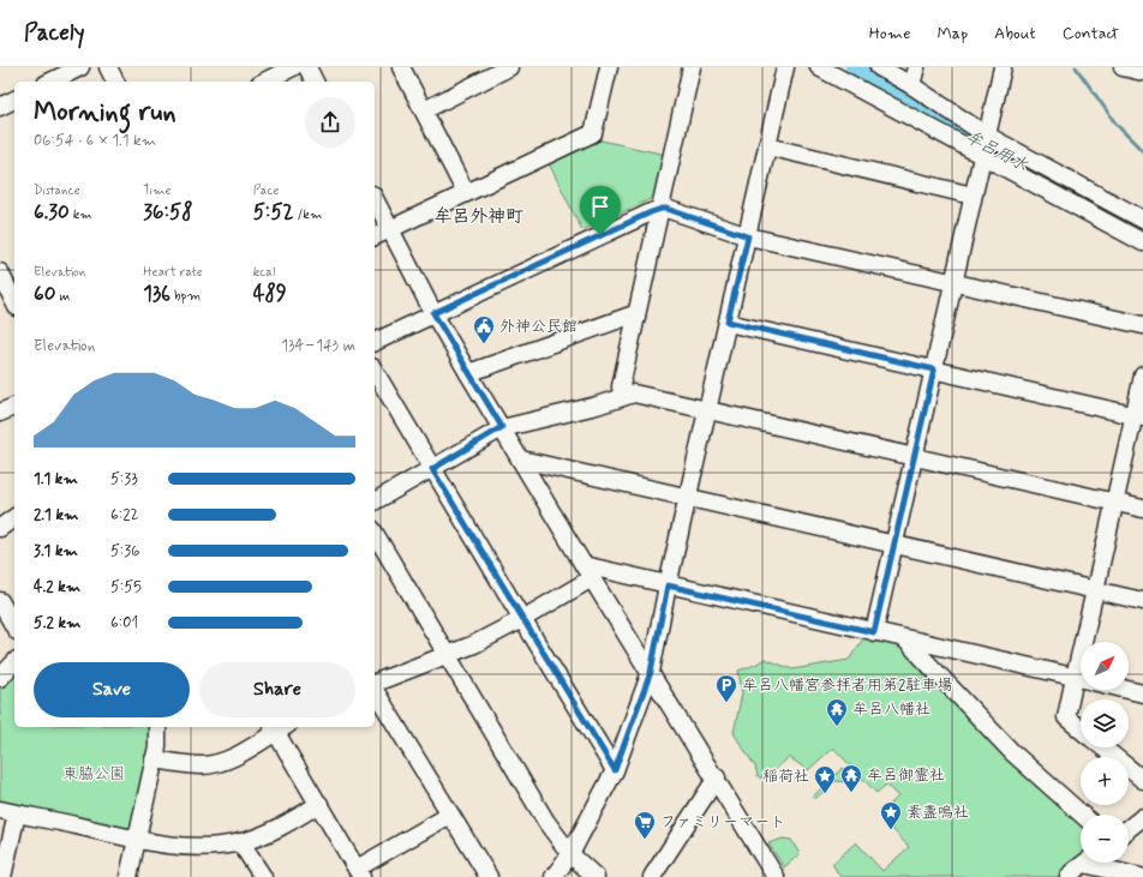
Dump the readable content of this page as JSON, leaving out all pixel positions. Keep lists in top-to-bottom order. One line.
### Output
{"districts":["牟呂外神町"],"water":["牟呂用水"],"parks":["東脇公園"],"places":{"public building":["外神公民館"],"parking":["牟呂八幡宮参拝者用第2駐車場"],"temple":["牟呂八幡社","牟呂御霊社"],"place":["稲荷社","素盞嗚社"],"supermarket":["ファミリーマート"]},"north":"top right","page":{"header":"Pacely","nav":["Home","Map","About","Contact"],"heading":["Morning run","06:54 · 6 × 1.1 km"],"stats":[["Distance","6.30 km"],["Time","36:58"],["Pace","5:52 /km"],["Elevation","60 m"],["Heart rate","136 bpm"],["kcal","489"]],"chart":["Elevation","134–143 m"],"list":[{"name":"1.1 km","note":"5:33"},{"name":"2.1 km","note":"6:22"},{"name":"3.1 km","note":"5:36"},{"name":"4.2 km","note":"5:55"},{"name":"5.2 km","note":"6:01"}],"map_buttons":["+","−"],"buttons":["Save","Share"]}}
